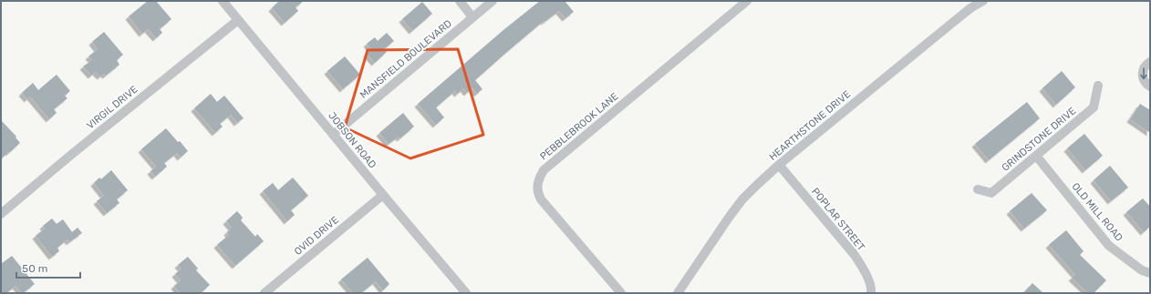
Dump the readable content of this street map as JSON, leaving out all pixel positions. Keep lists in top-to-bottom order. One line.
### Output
{"streets":{"street":["MANSFIELD BOULEVARD","VIRGIL DRIVE","HEARTHSTONE DRIVE","PEBBLEBROOK LANE","GRINDSTONE DRIVE","JOBSON ROAD","OLD MILL ROAD","POPLAR STREET","OVID DRIVE"]},"crossings":[["MANSFIELD BOULEVARD","JOBSON ROAD"],["VIRGIL DRIVE","JOBSON ROAD"],["HEARTHSTONE DRIVE","POPLAR STREET"],["GRINDSTONE DRIVE","OLD MILL ROAD"],["JOBSON ROAD","OVID DRIVE"]],"scale_bar":"50 m"}
